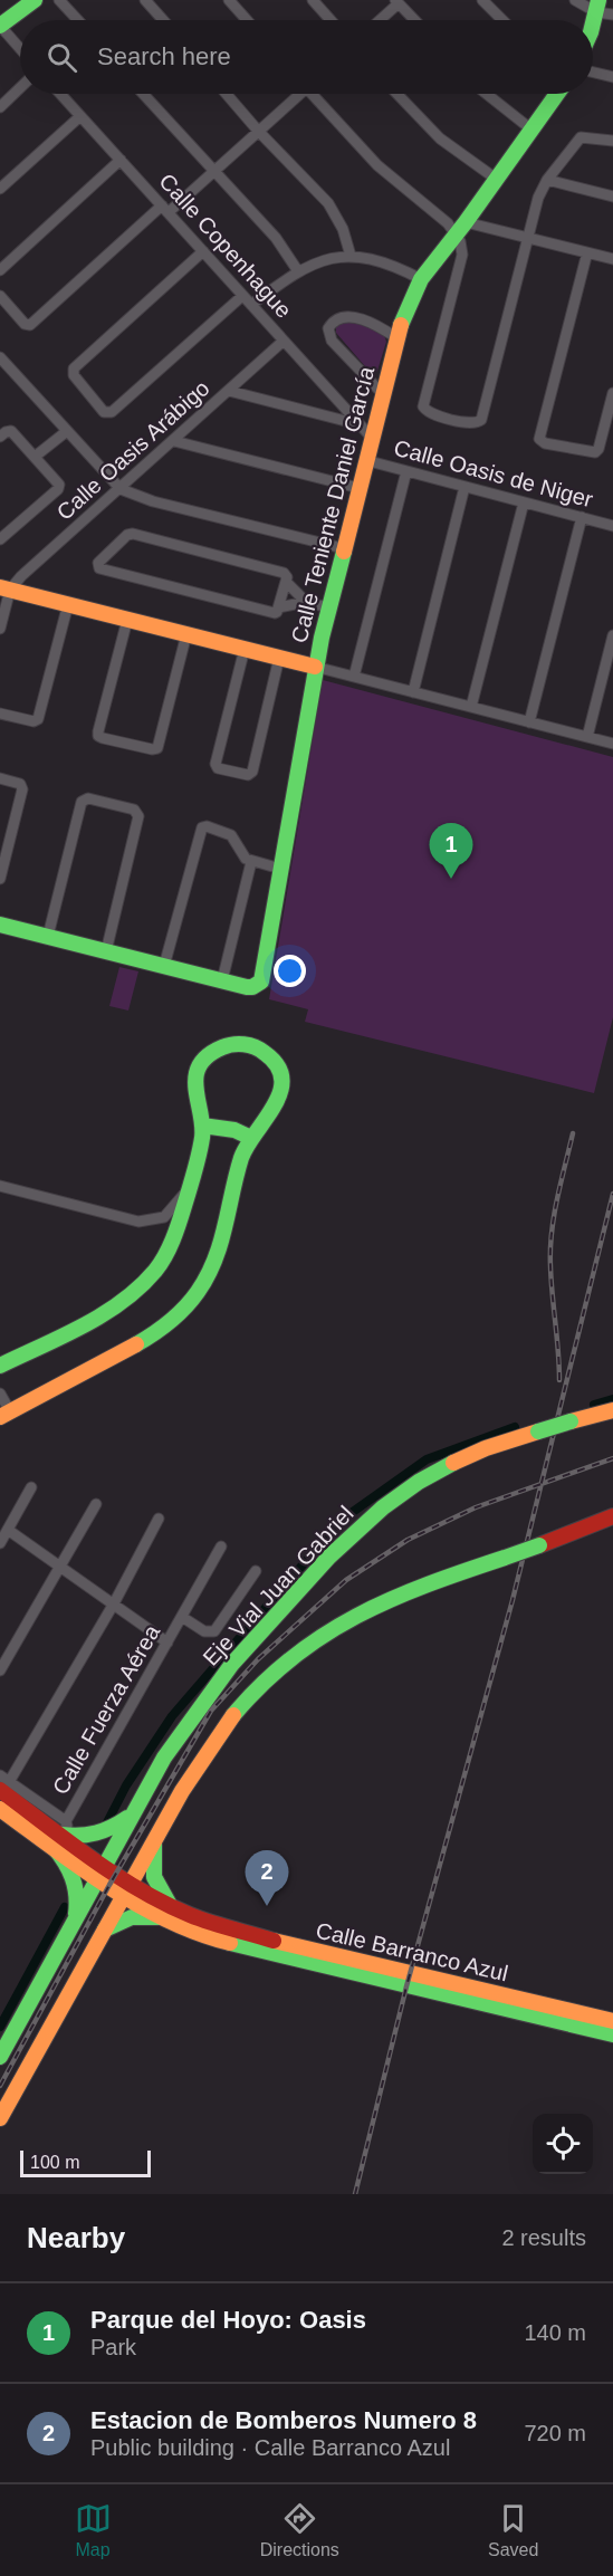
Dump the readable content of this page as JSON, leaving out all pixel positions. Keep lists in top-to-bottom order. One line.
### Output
{"streets":{"main road":["Calle Teniente Daniel García","Eje Vial Juan Gabriel","Calle Barranco Azul"],"street":["Calle Copenhague","Calle Oasis Arábigo","Calle Oasis de Niger","Calle Fuerza Aérea"]},"crossings":[["Calle Copenhague","Calle Oasis Arábigo"],["Calle Copenhague","Calle Teniente Daniel García"],["Calle Oasis de Niger","Calle Teniente Daniel García"],["Eje Vial Juan Gabriel","Calle Barranco Azul"],["Calle Fuerza Aérea","Calle Barranco Azul"]],"scale_bar":"100 m","page":{"search":"Search here","pins":["1","2"],"scale":"100 m","heading":["Nearby","2 results"],"list":[{"mark":"1","name":"Parque del Hoyo: Oasis","note":"Park","value":"140 m"},{"mark":"2","name":"Estacion de Bomberos Numero 8","note":"Public building · Calle Barranco Azul","value":"720 m"}],"nav":["Map","Directions","Saved"]}}
